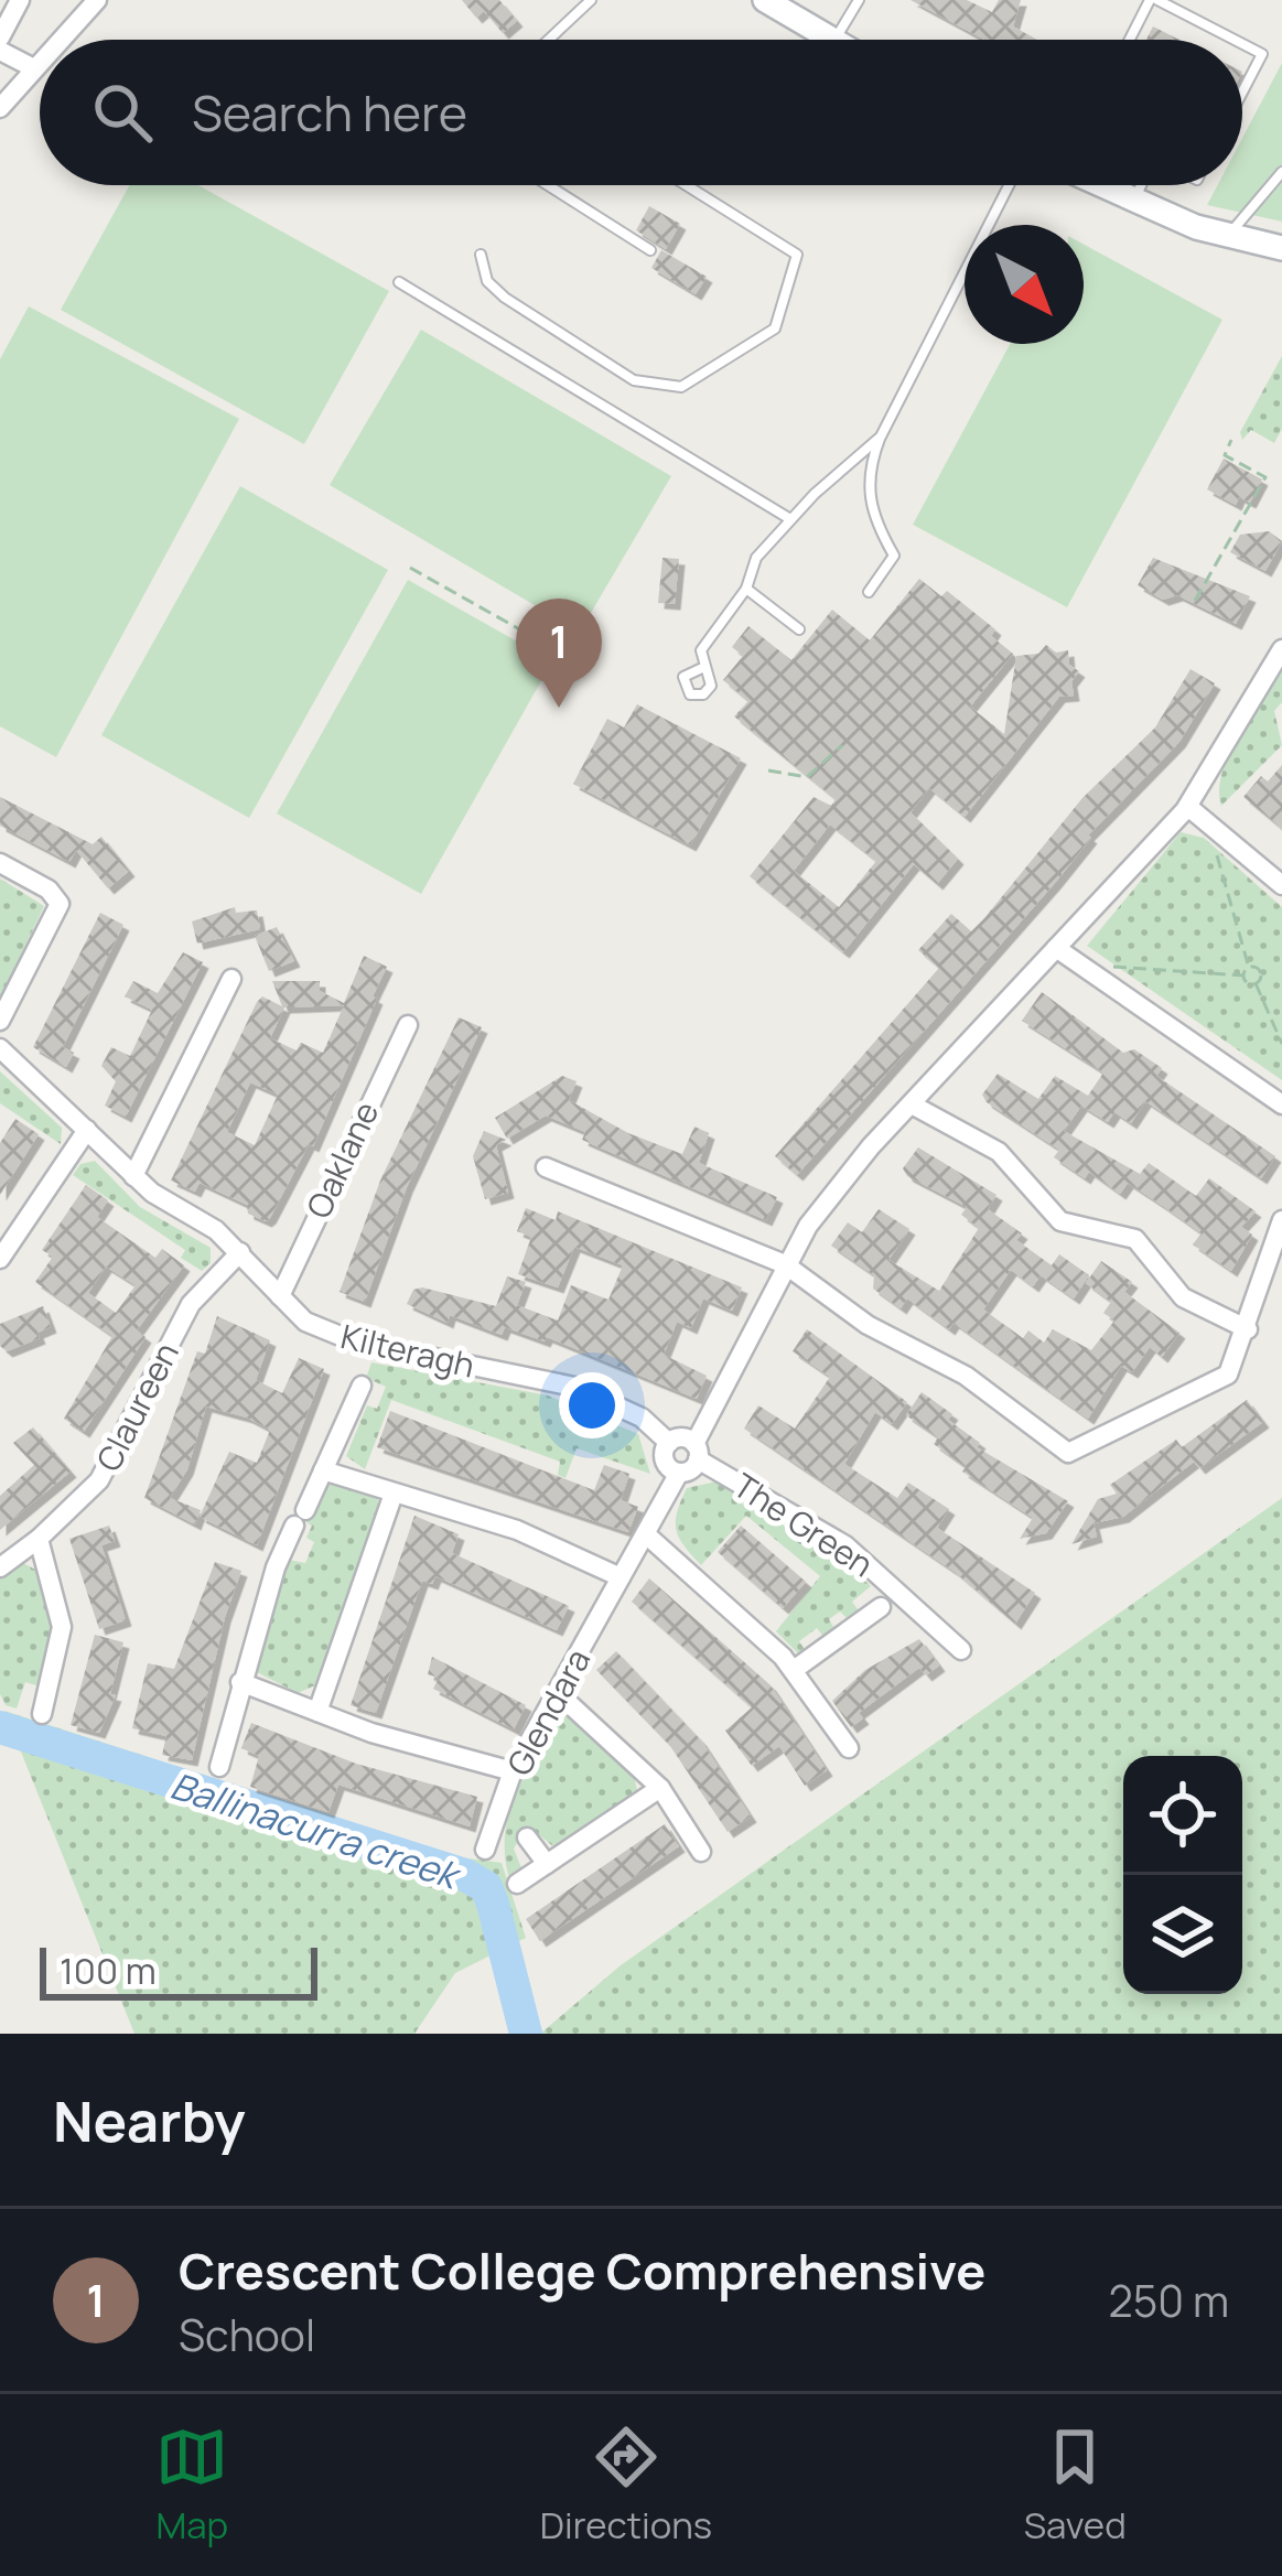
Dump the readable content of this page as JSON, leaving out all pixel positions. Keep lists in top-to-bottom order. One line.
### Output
{"streets":{"street":["Oaklane","Kilteragh","Claureen","The Green","Glendara"]},"crossings":[["Oaklane","Kilteragh"],["Kilteragh","Claureen"]],"water":["Ballinacurra creek"],"scale_bar":"100 m","north":"bottom right","page":{"search":"Search here","pins":"1","scale":"100 m","heading":"Nearby","list":[{"mark":"1","name":"Crescent College Comprehensive","note":"School","value":"250 m"}],"nav":["Map","Directions","Saved"]}}
